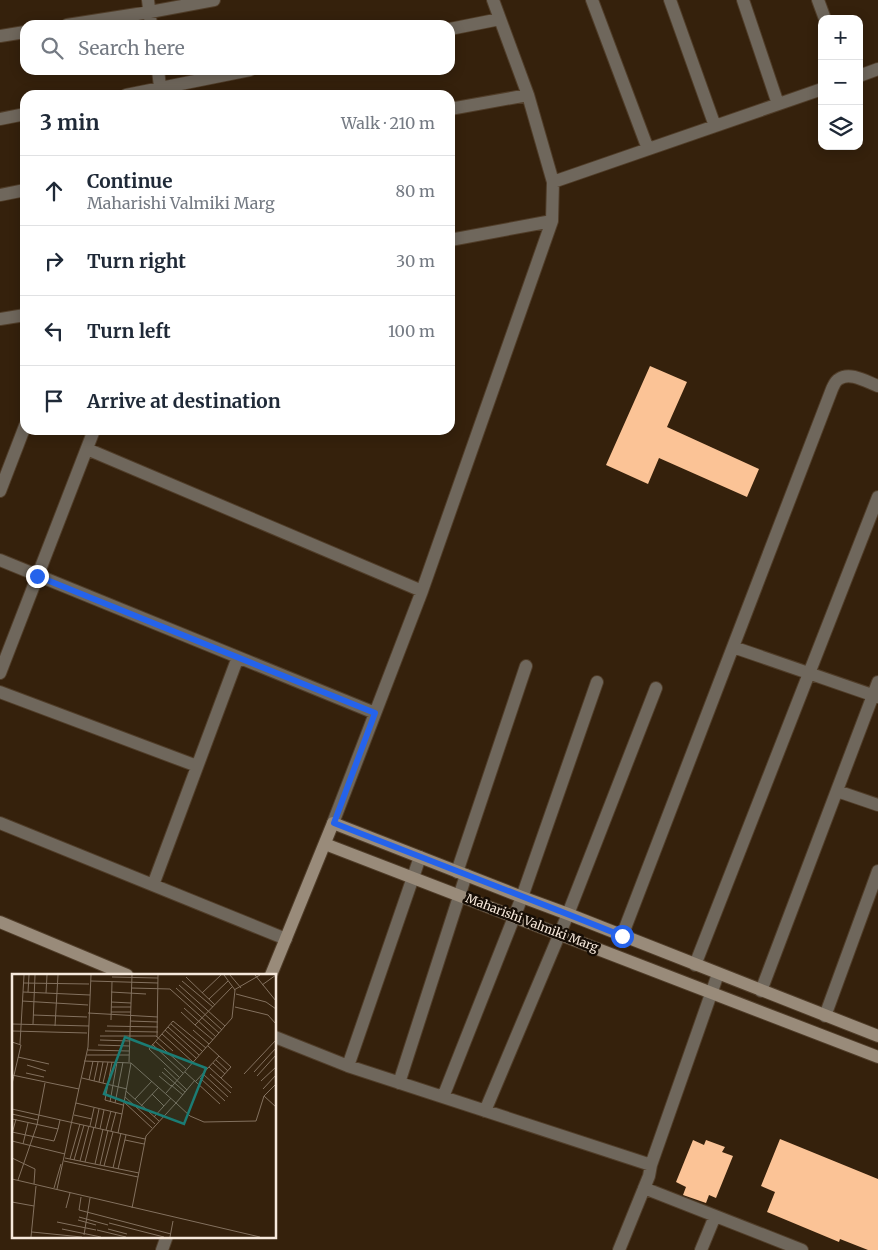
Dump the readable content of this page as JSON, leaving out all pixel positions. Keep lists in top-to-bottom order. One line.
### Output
{"streets":{"street":["Maharishi Valmiki Marg"]},"page":{"map_buttons":["+","−"],"search":"Search here","heading":["3 min","Walk · 210 m"],"list":[["Continue","Maharishi Valmiki Marg","80 m"],["Turn right","30 m"],["Turn left","100 m"],"Arrive at destination"]}}
